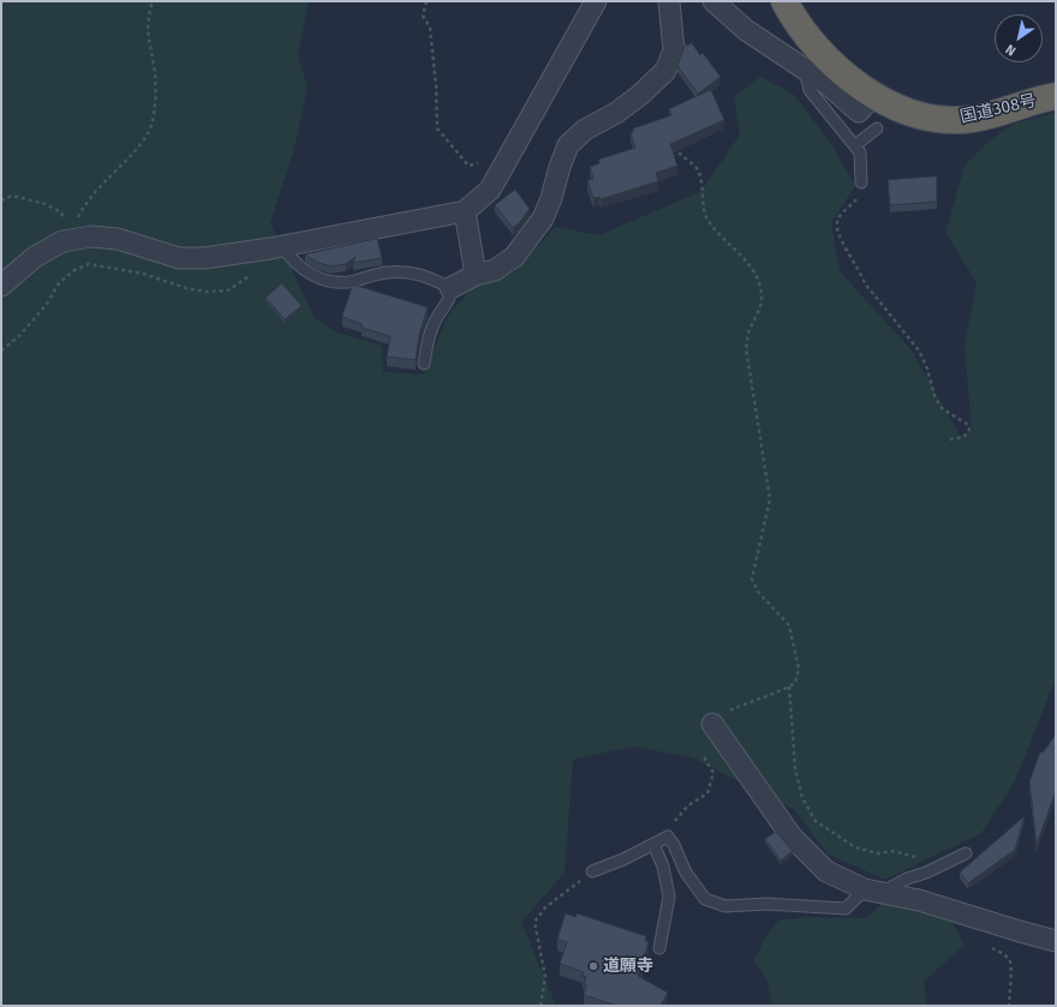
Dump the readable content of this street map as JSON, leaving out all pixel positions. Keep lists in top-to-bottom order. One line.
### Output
{"streets":{"highway":["国道308号"]},"places":["道願寺"],"north":"bottom left"}
